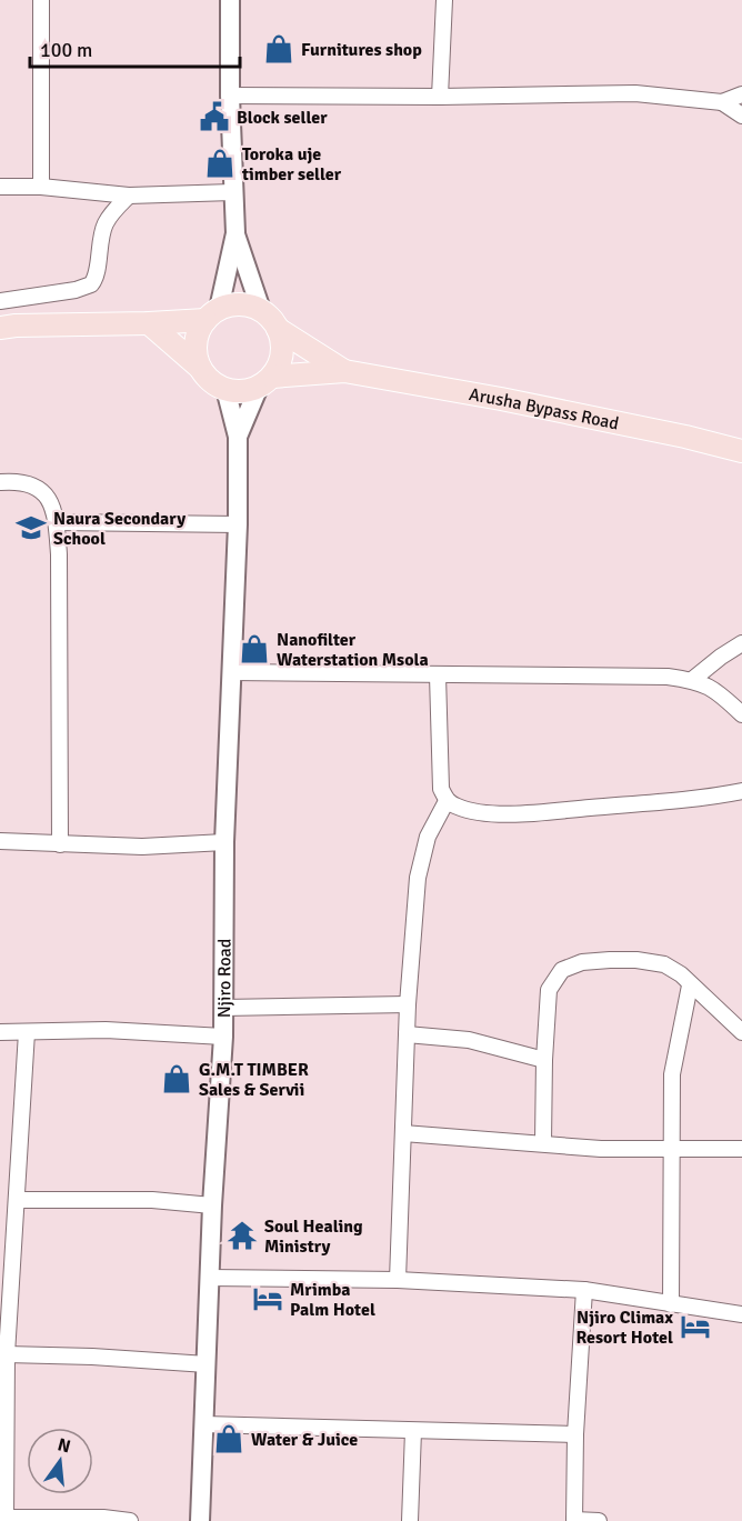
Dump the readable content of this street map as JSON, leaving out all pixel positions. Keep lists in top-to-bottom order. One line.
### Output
{"streets":{"main road":["Arusha Bypass Road"],"street":["Njiro Road"]},"crossings":[["Arusha Bypass Road","Njiro Road"]],"places":{"shop":["Furnitures shop","Toroka uje timber seller","Nanofilter Waterstation Msola","G.M.T TIMBER Sales & Servii","Water & Juice"],"public building":["Block seller"],"school or university":["Naura Secondary School"],"temple":["Soul Healing Ministry"],"hotel":["Mrimba Palm Hotel","Njiro Climax Resort Hotel"]},"scale_bar":"100 m","north":"top"}
